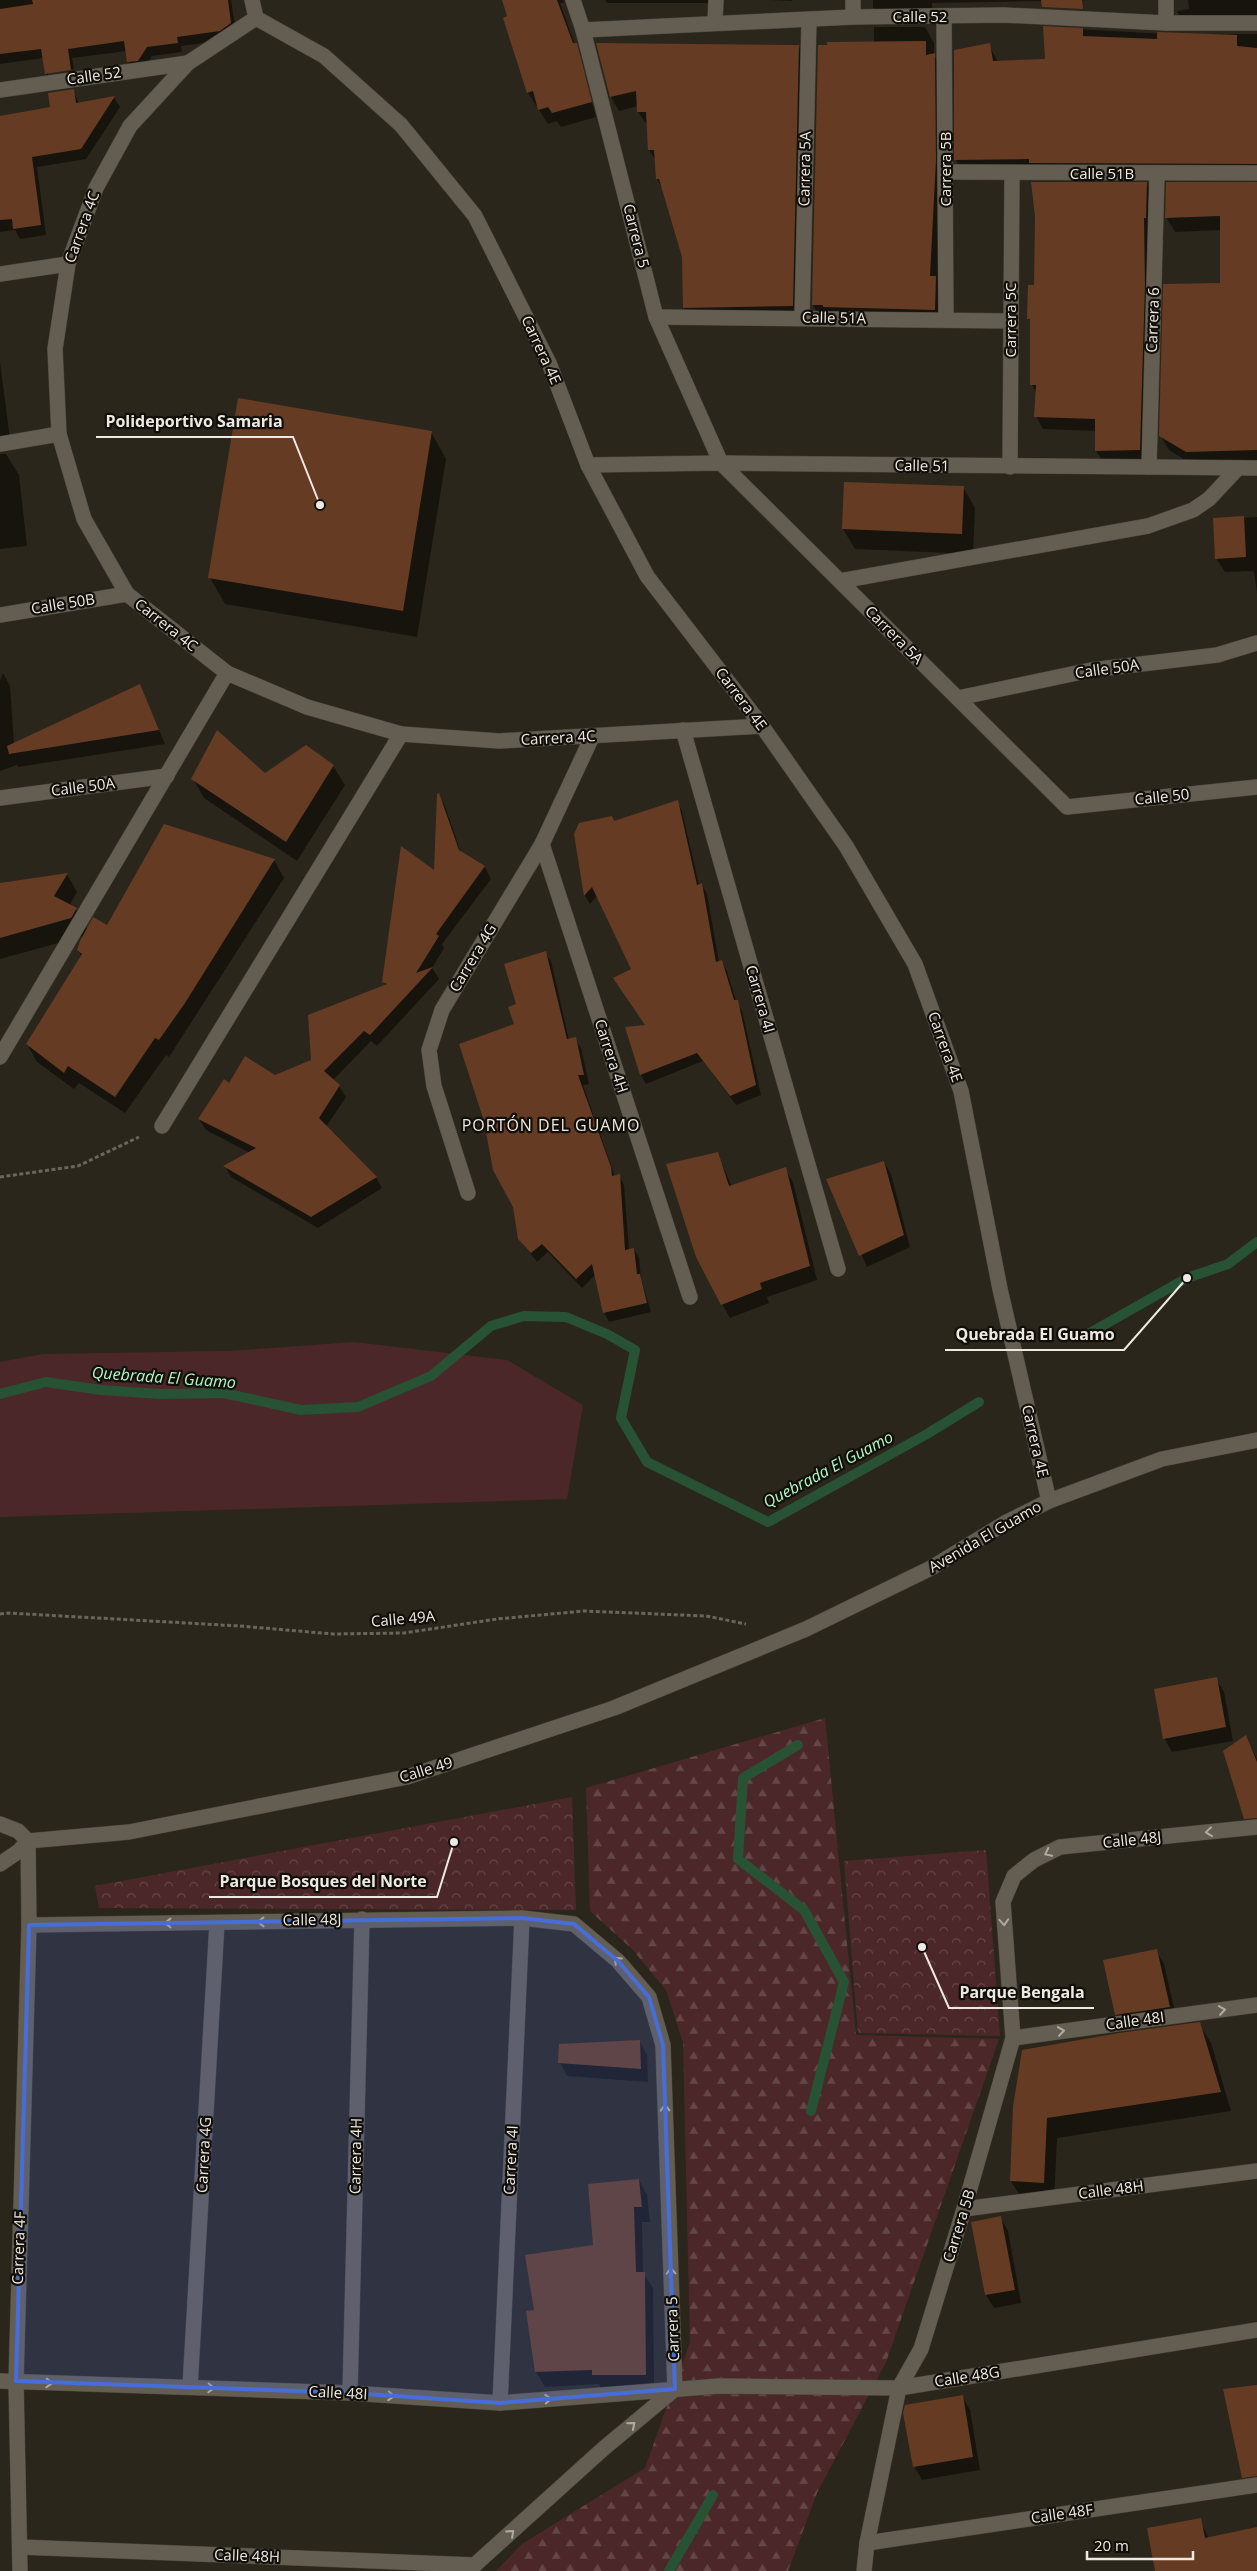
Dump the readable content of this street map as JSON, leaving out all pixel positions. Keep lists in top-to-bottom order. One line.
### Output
{"streets":{"street":["Calle 52","Carrera 5A","Carrera 5B","Calle 51B","Carrera 4C","Carrera 5","Calle 51A","Carrera 5C","Carrera 6","Carrera 4E","Calle 51","Calle 50B","Calle 50A","Calle 50","Carrera 4G","Carrera 4I","Carrera 4H","Avenida El Guamo","Calle 49","Calle 48J","Calle 48I","Calle 48H","Carrera 4F","Calle 48G","Calle 48F"],"path":["Calle 49A"]},"crossings":[["Calle 52","Carrera 5A"],["Calle 52","Carrera 5B"],["Calle 52","Carrera 4C"],["Calle 52","Carrera 5"],["Carrera 5A","Carrera 5"],["Carrera 5A","Calle 51A"],["Carrera 5A","Calle 51"],["Carrera 5A","Calle 50A"],["Carrera 5A","Calle 50"],["Carrera 5B","Calle 51B"],["Carrera 5B","Calle 51A"],["Carrera 5B","Calle 48J"],["Carrera 5B","Calle 48I"],["Carrera 5B","Calle 48H"],["Carrera 5B","Calle 48G"],["Carrera 5B","Calle 48F"],["Calle 51B","Carrera 5C"],["Calle 51B","Carrera 6"],["Carrera 4C","Carrera 4E"],["Carrera 4C","Calle 50B"],["Carrera 4C","Carrera 4G"],["Carrera 4C","Carrera 4I"],["Carrera 5","Calle 51A"],["Carrera 5","Calle 51"],["Carrera 5","Calle 48J"],["Carrera 5","Calle 48I"],["Carrera 5","Calle 48G"],["Calle 51A","Carrera 5C"],["Carrera 5C","Calle 51"],["Carrera 6","Calle 51"],["Carrera 4E","Calle 51"],["Carrera 4E","Avenida El Guamo"],["Carrera 4G","Carrera 4H"],["Carrera 4G","Calle 48J"],["Carrera 4G","Calle 48I"],["Carrera 4I","Calle 48J"],["Carrera 4I","Calle 48I"],["Carrera 4H","Calle 48J"],["Carrera 4H","Calle 48I"],["Avenida El Guamo","Calle 49"],["Calle 48J","Carrera 4F"],["Calle 48I","Carrera 4F"],["Calle 48I","Calle 48G"],["Calle 48H","Carrera 4F"]],"one_way":["Carrera 5","Calle 48J","Calle 48I"],"districts":["PORTÓN DEL GUAMO"],"water":["Quebrada El Guamo"],"places":["Polideportivo Samaria","Quebrada El Guamo","Parque Bosques del Norte","Parque Bengala"],"scale_bar":"20 m"}
